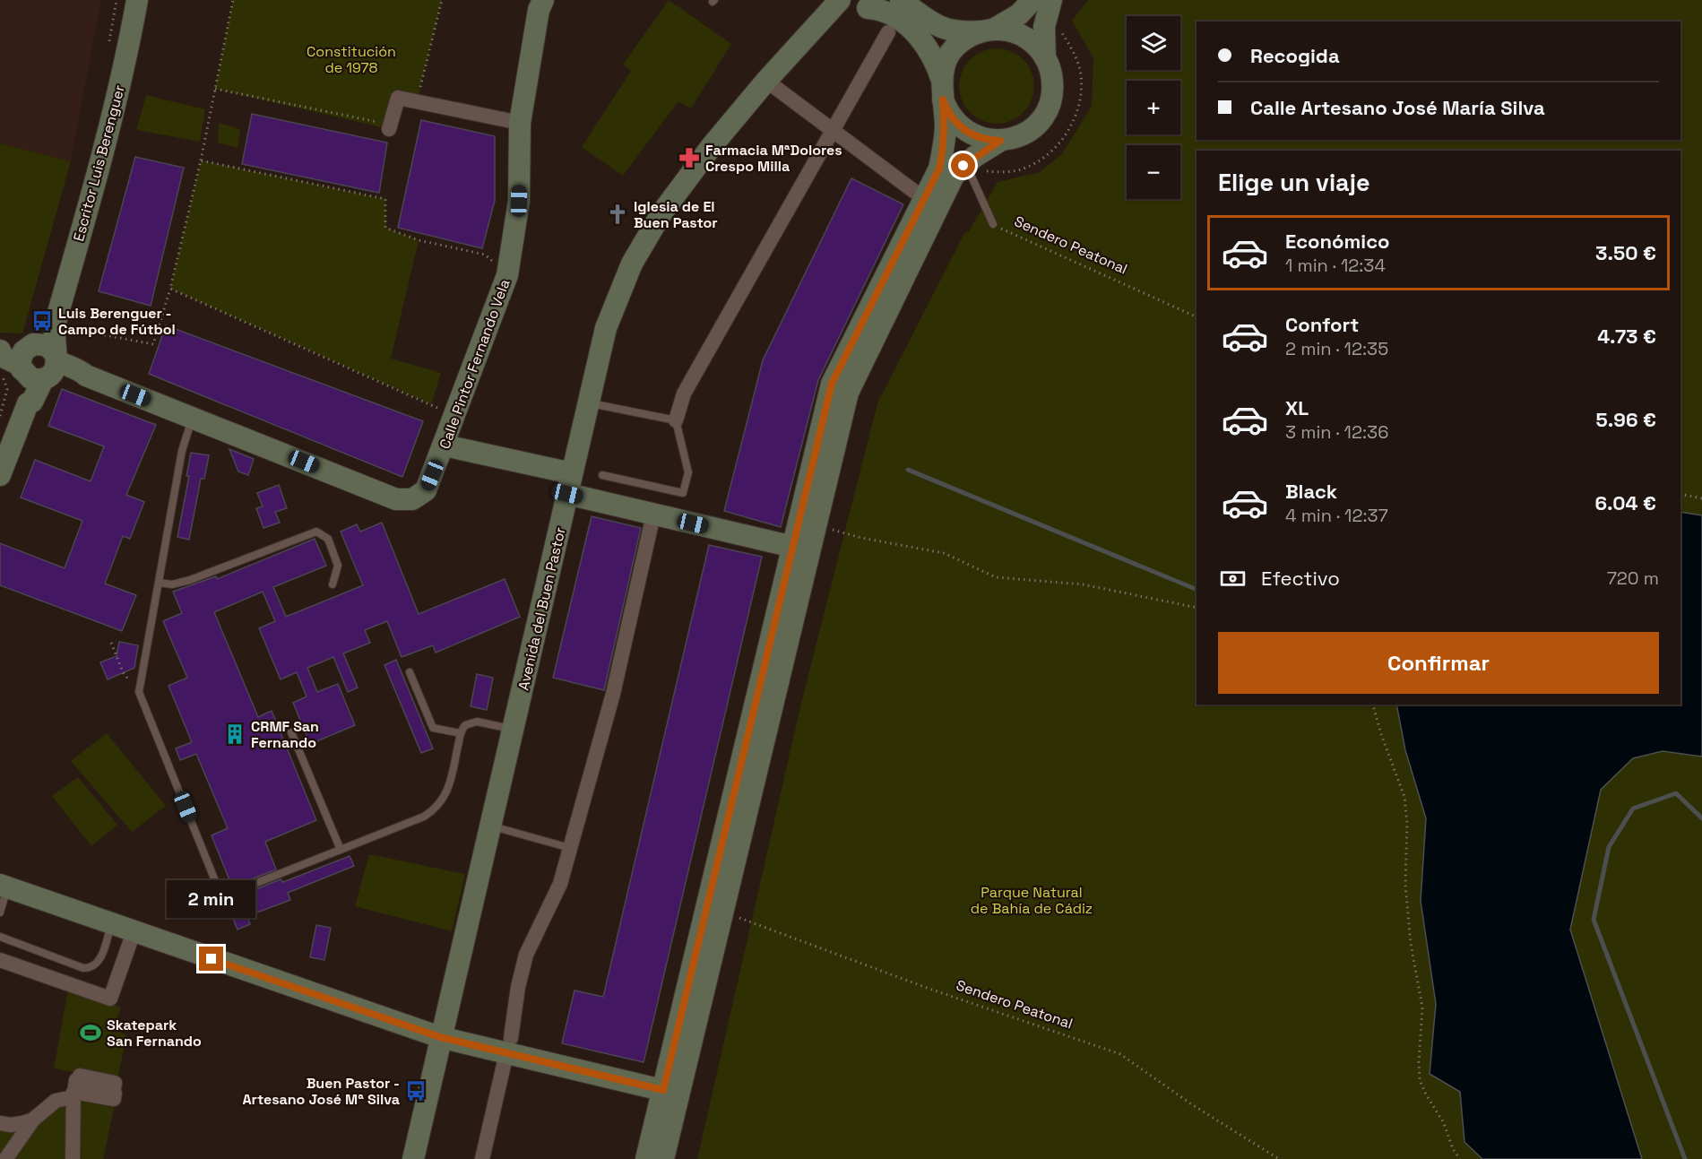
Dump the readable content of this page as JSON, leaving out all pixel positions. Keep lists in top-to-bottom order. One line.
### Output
{"streets":{"street":["Escritor Luis Berenguer","Calle Pintor Fernando Vela","Avenida del Buen Pastor"],"lane":["Sendero Peatonal"]},"crossings":[["Escritor Luis Berenguer","Calle Pintor Fernando Vela"]],"parks":["Constitución de 1978","Parque Natural de Bahía de Cádiz"],"places":{"pharmacy":["Farmacia MªDolores Crespo Milla"],"church":["Iglesia de El Buen Pastor"],"bus stop":["Luis Berenguer - Campo de Fútbol","Buen Pastor - Artesano José Mª Silva"],"building":["CRMF San Fernando"],"sports":["Skatepark San Fernando"]},"page":{"map_buttons":["+","−"],"banner":["Recogida","Calle Artesano José María Silva"],"heading":"Elige un viaje","list":[{"name":"Económico","note":"1 min · 12:34","value":"3.50 €"},{"name":"Confort","note":"2 min · 12:35","value":"4.73 €"},{"name":"XL","note":"3 min · 12:36","value":"5.96 €"},{"name":"Black","note":"4 min · 12:37","value":"6.04 €"}],"pay":["Efectivo","720 m"],"buttons":"Confirmar","bubble":"2 min"}}
